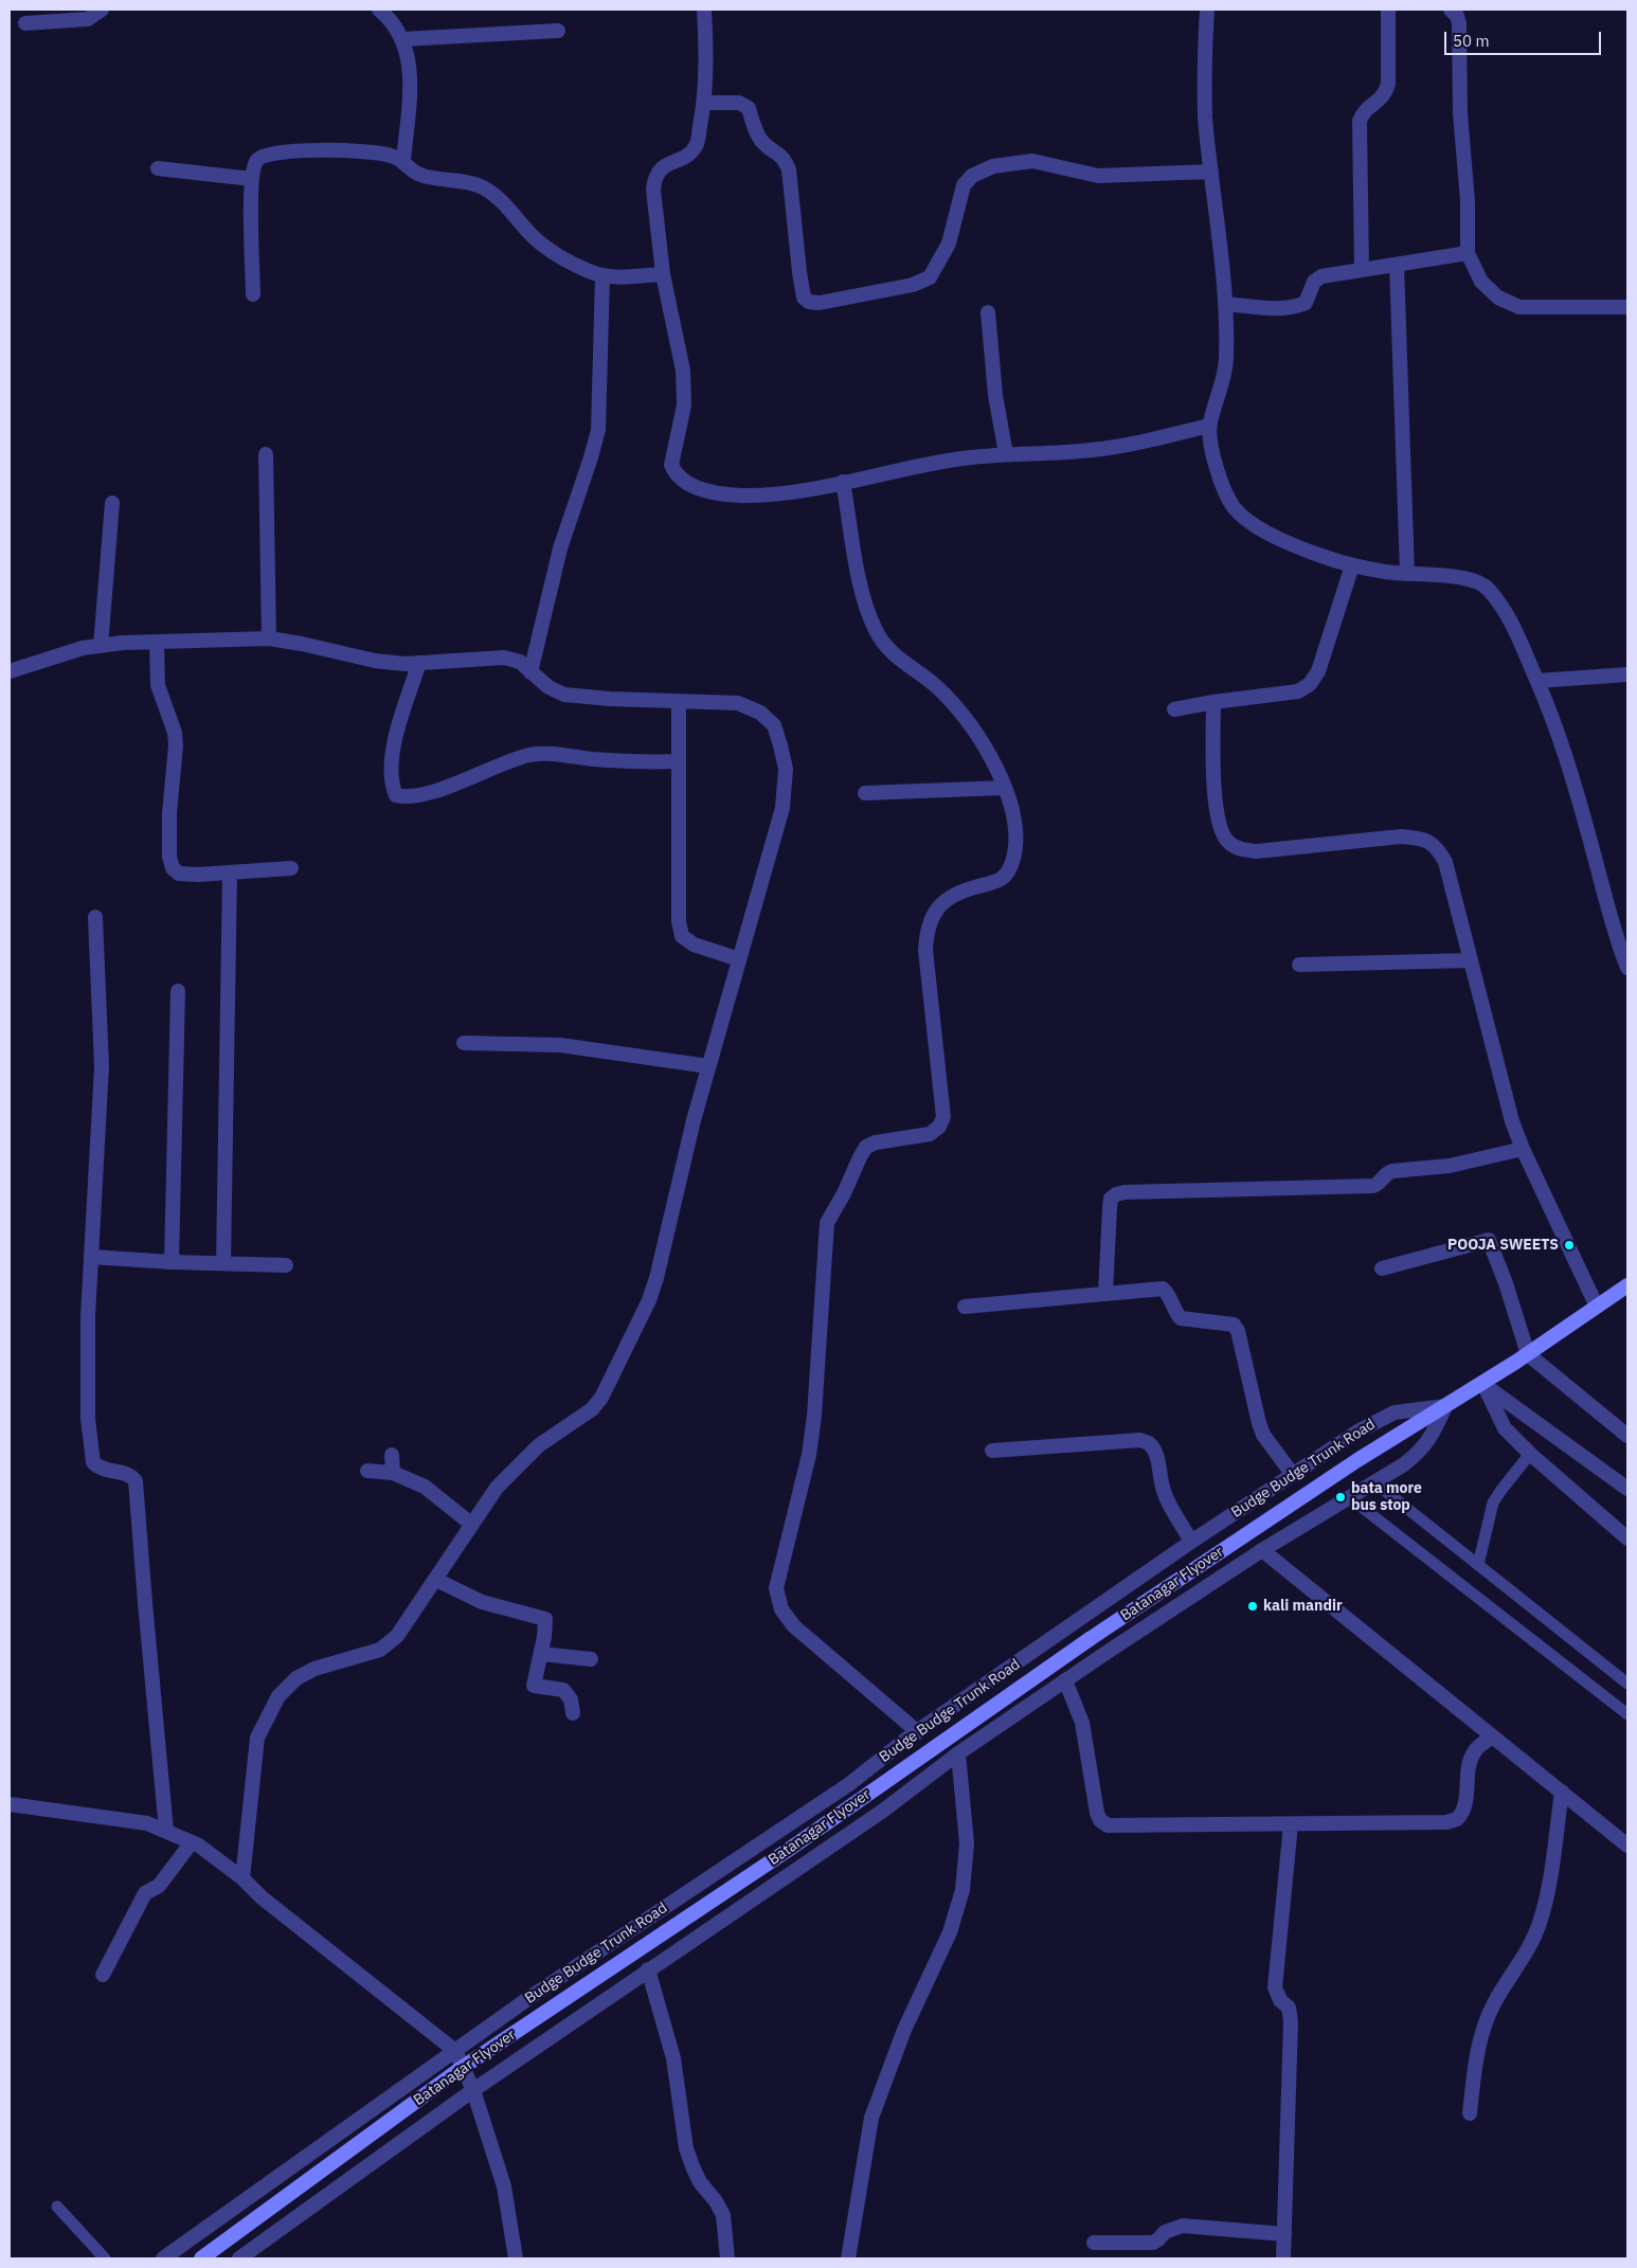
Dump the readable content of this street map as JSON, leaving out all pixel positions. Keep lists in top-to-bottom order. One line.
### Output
{"streets":{"main road":["Batanagar Flyover"],"street":["Budge Budge Trunk Road"]},"crossings":[["Budge Budge Trunk Road","Batanagar Flyover"]],"places":["POOJA SWEETS","bata more bus stop","kali mandir"],"scale_bar":"50 m"}
